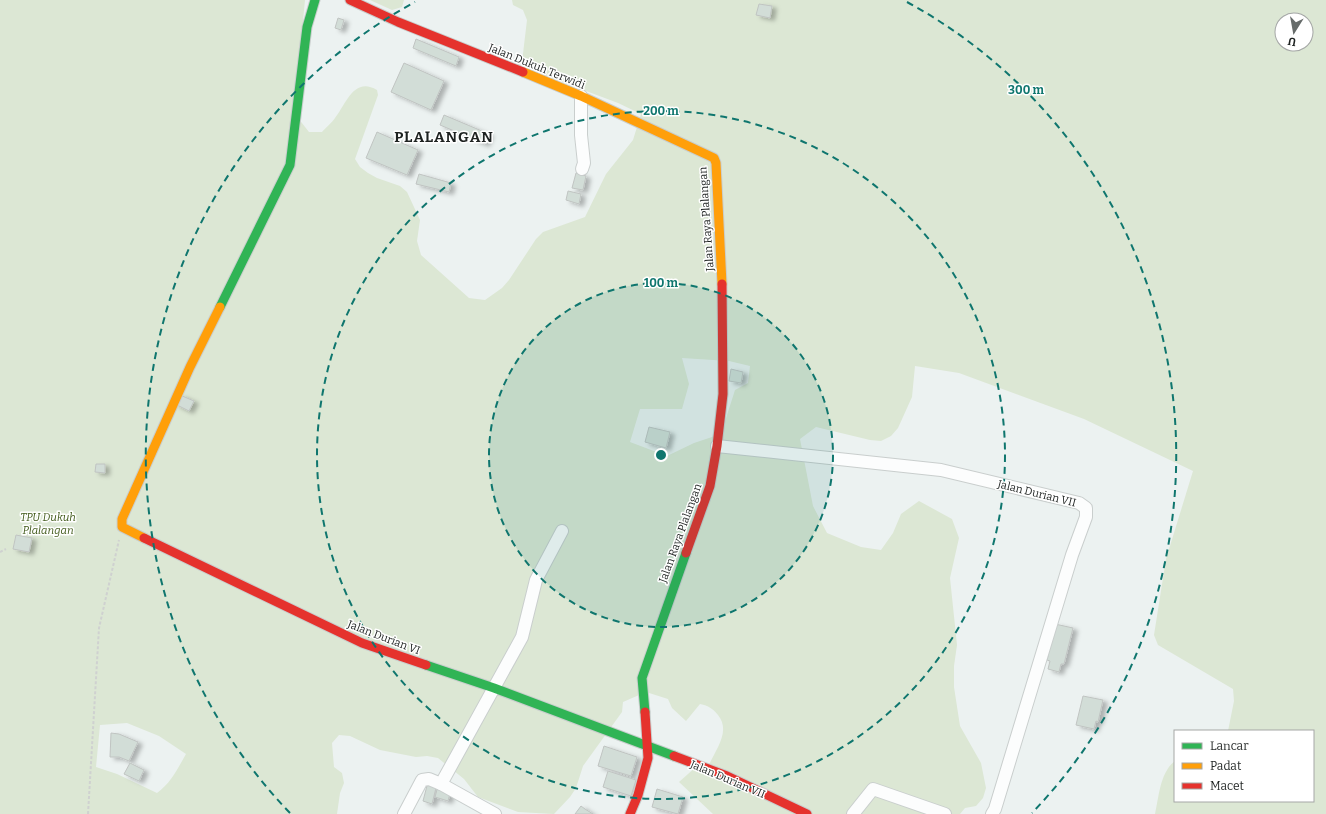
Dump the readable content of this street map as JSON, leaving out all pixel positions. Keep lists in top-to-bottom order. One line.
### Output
{"streets":{"street":["Jalan Dukuh Terwidi","Jalan Raya Plalangan","Jalan Durian VII","Jalan Durian VI"]},"crossings":[["Jalan Dukuh Terwidi","Jalan Raya Plalangan"],["Jalan Raya Plalangan","Jalan Durian VII"],["Jalan Raya Plalangan","Jalan Durian VI"],["Jalan Durian VII","Jalan Durian VI"]],"districts":["PLALANGAN"],"parks":["TPU Dukuh Plalangan"],"legend":["Lancar","Padat","Macet"],"north":"bottom","rings":["300 m","200 m","100 m"]}
